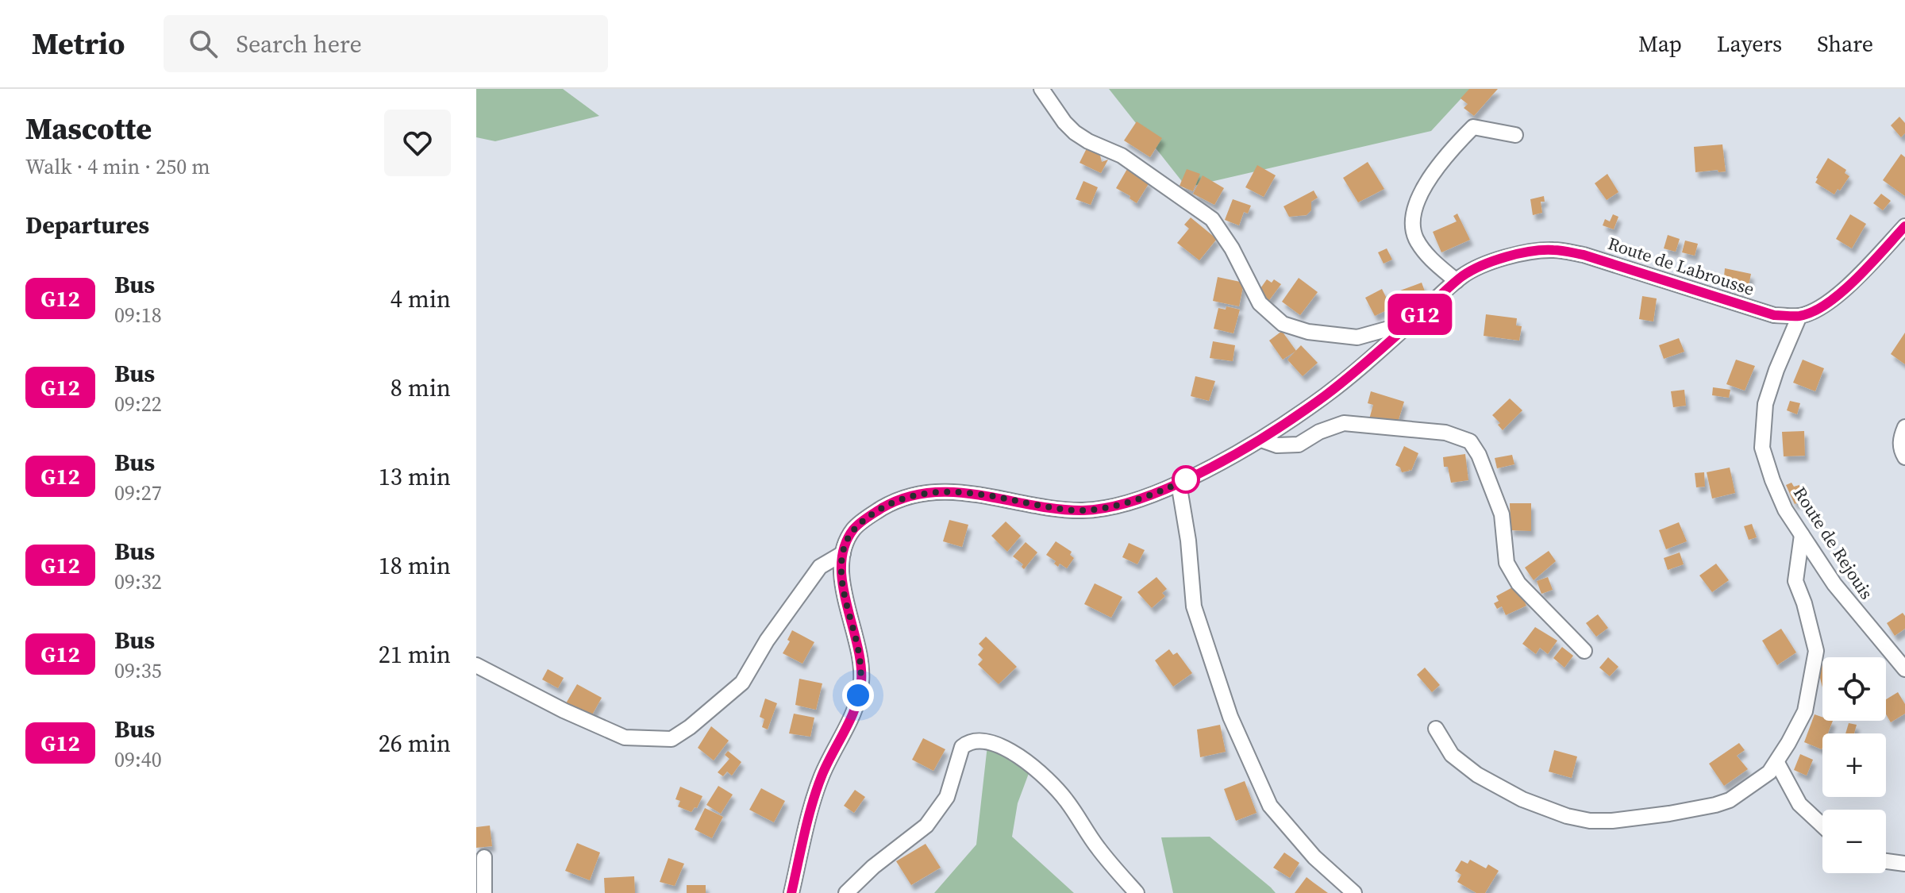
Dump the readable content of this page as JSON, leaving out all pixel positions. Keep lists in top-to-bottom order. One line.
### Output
{"streets":{"street":["Route de Labrousse","Route de Rejouis"]},"crossings":[["Route de Labrousse","Route de Rejouis"]],"lines":["bus line G12"],"page":{"header":"Metrio","search":"Search here","nav":["Map","Layers","Share"],"heading":[["Mascotte","Walk · 4 min · 250 m"],"Departures"],"on_map":"G12","list":[{"mark":"G12","name":"Bus","note":"09:18","value":"4 min"},{"mark":"G12","name":"Bus","note":"09:22","value":"8 min"},{"mark":"G12","name":"Bus","note":"09:27","value":"13 min"},{"mark":"G12","name":"Bus","note":"09:32","value":"18 min"},{"mark":"G12","name":"Bus","note":"09:35","value":"21 min"},{"mark":"G12","name":"Bus","note":"09:40","value":"26 min"}],"map_buttons":["+","−"]}}
